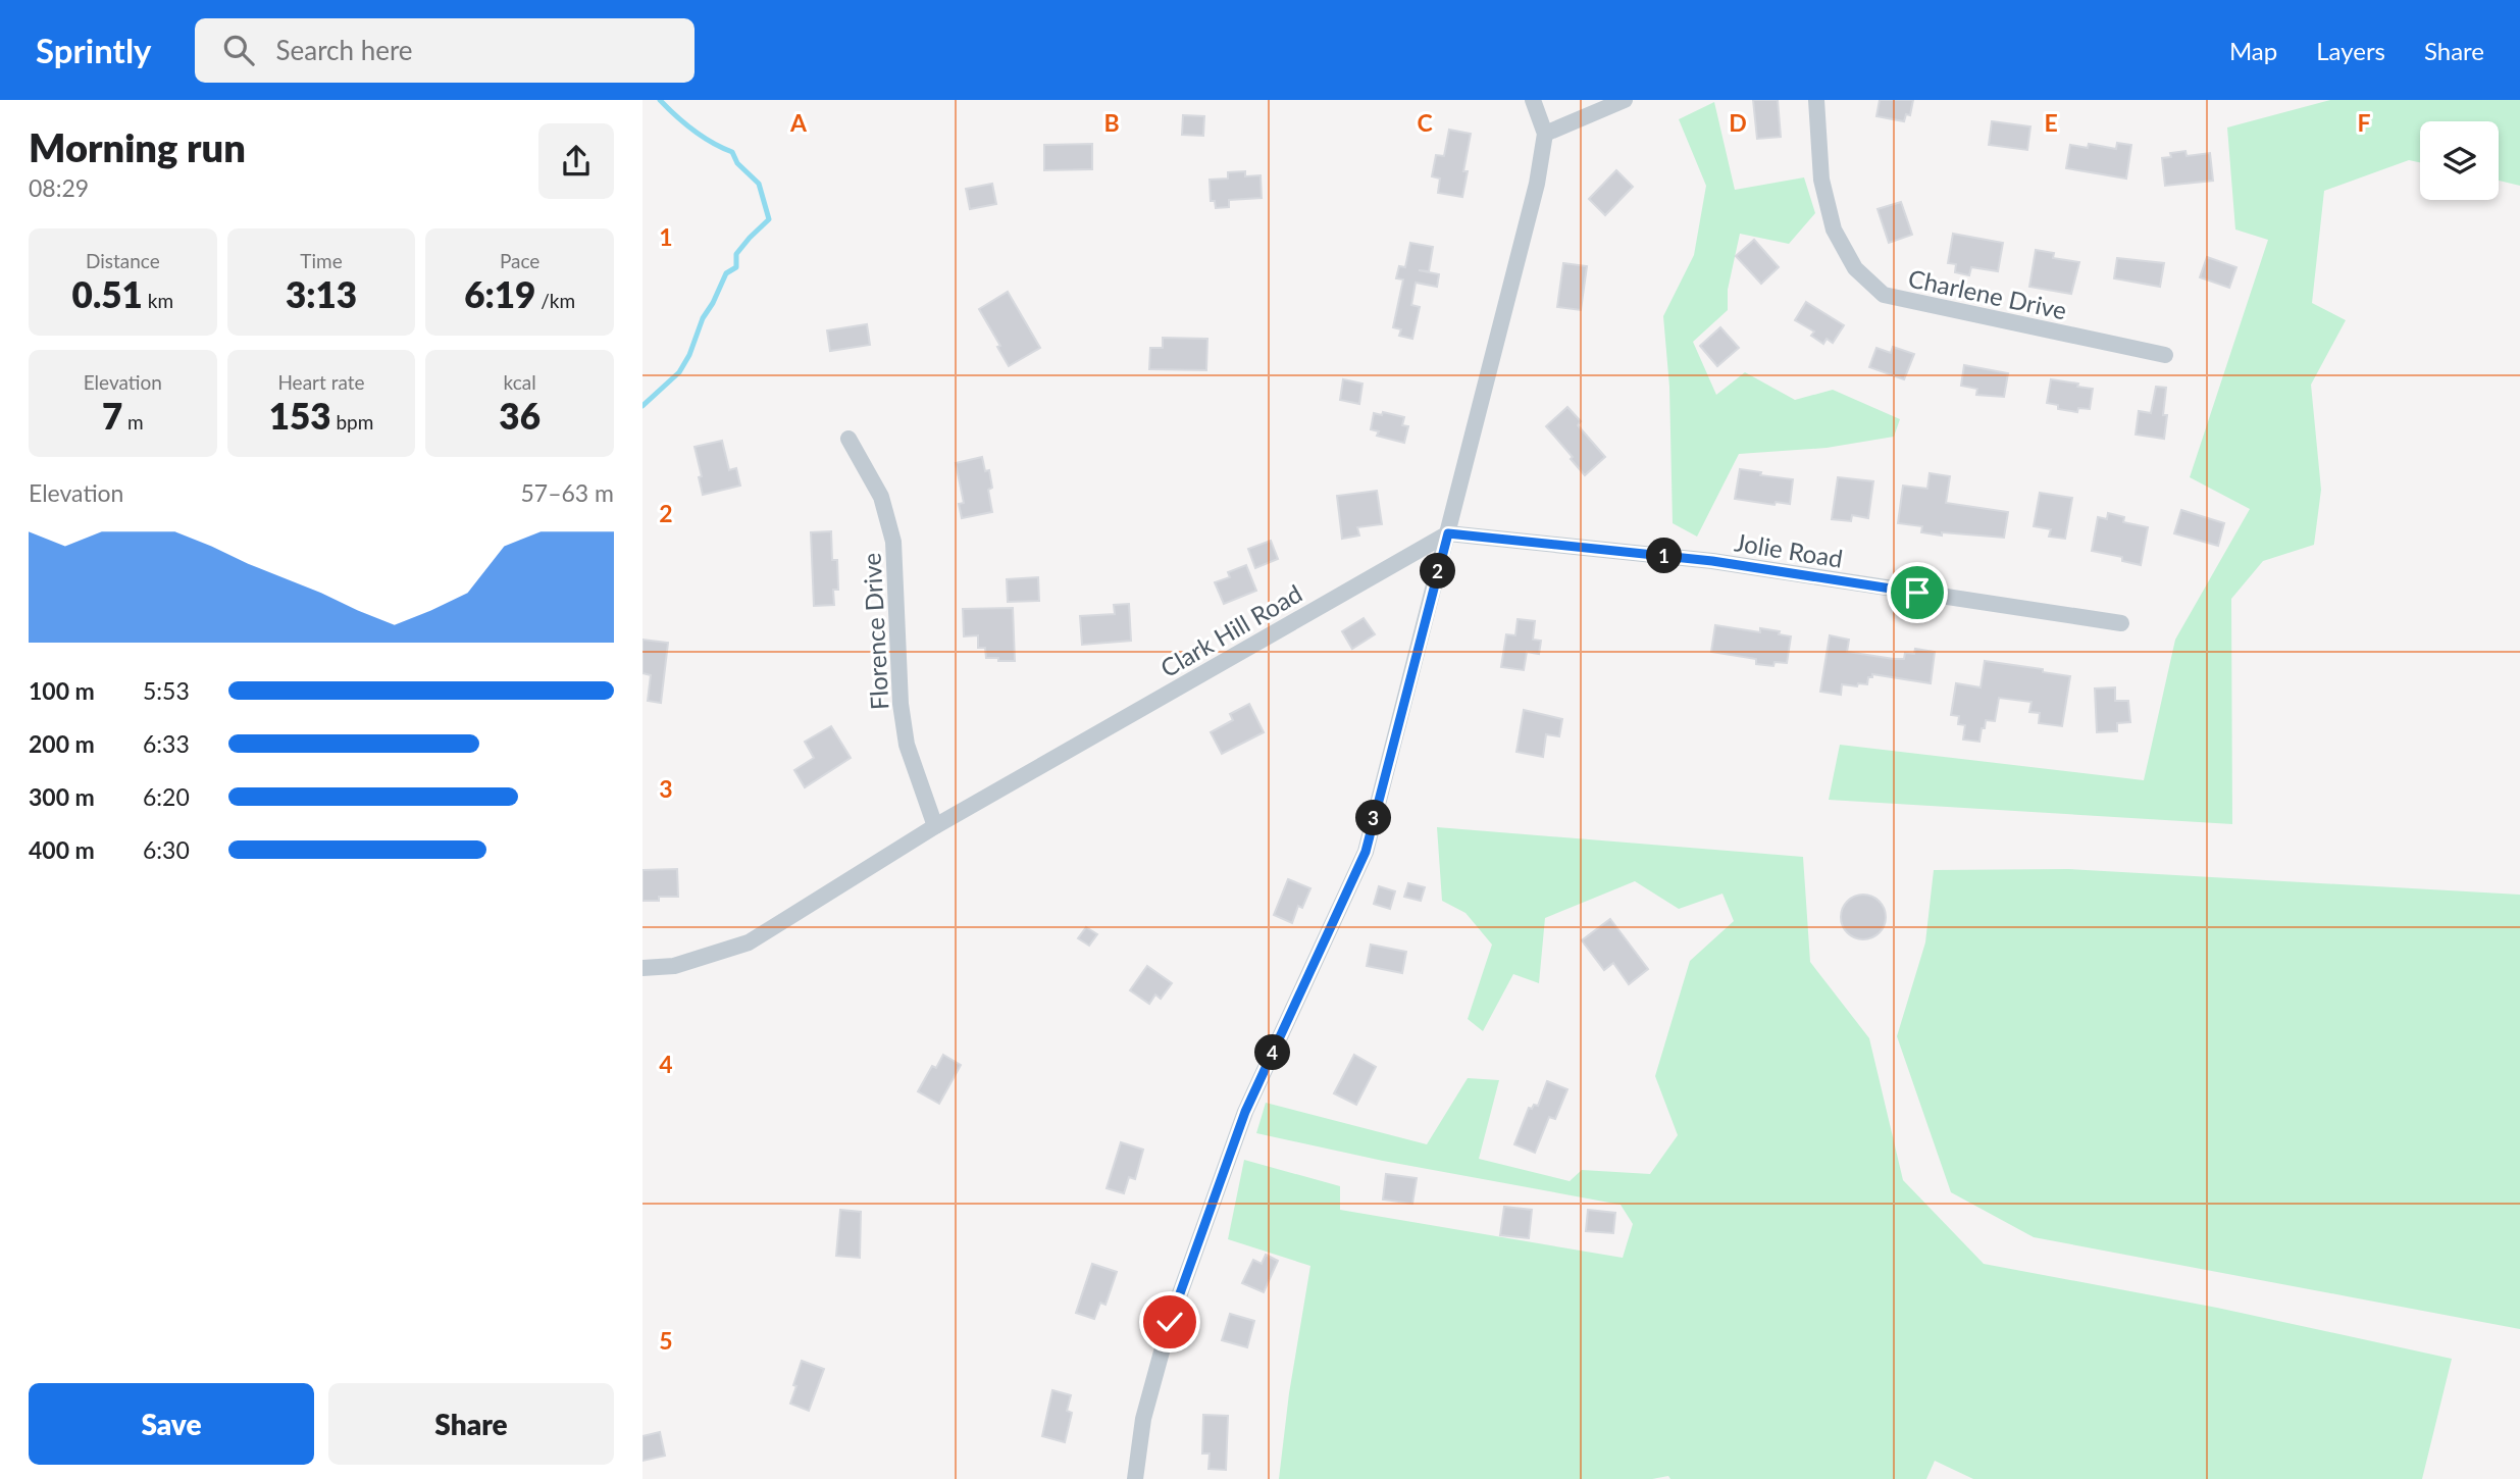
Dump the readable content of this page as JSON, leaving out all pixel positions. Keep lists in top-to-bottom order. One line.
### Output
{"streets":{"street":["Charlene Drive","Jolie Road","Clark Hill Road","Florence Drive"]},"crossings":[["Jolie Road","Clark Hill Road"],["Clark Hill Road","Florence Drive"]],"page":{"header":"Sprintly","search":"Search here","nav":["Map","Layers","Share"],"heading":["Morning run","08:29"],"stats":[["Distance","0.51 km"],["Time","3:13"],["Pace","6:19 /km"],["Elevation","7 m"],["Heart rate","153 bpm"],["kcal","36"]],"chart":["Elevation","57–63 m"],"pins":["1","2","3","4"],"list":[{"name":"100 m","note":"5:53"},{"name":"200 m","note":"6:33"},{"name":"300 m","note":"6:20"},{"name":"400 m","note":"6:30"}],"buttons":["Save","Share"]},"grid":{"columns":["A","B","C","D","E","F"],"rows":["1","2","3","4","5"]}}
